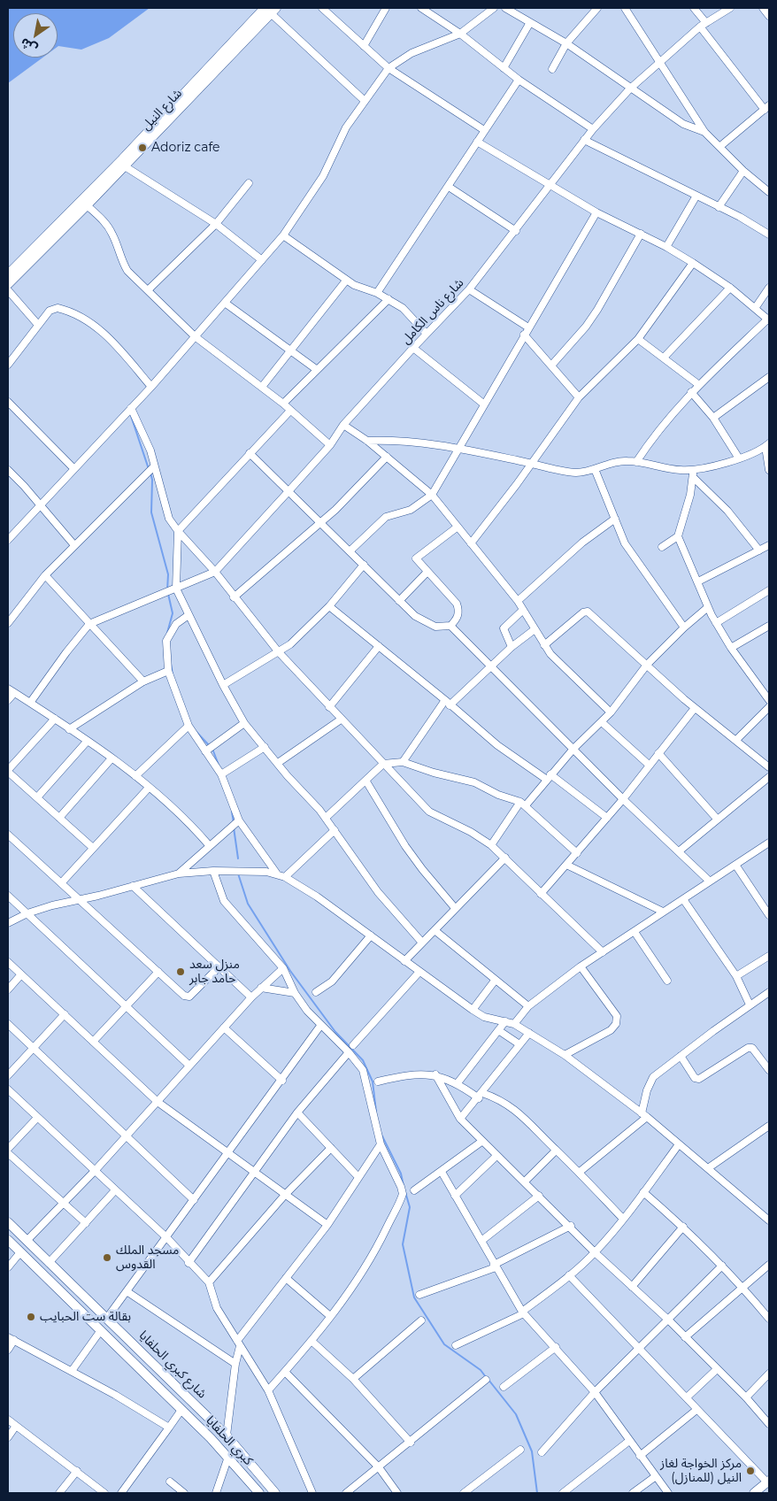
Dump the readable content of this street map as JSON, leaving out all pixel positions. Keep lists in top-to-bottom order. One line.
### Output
{"streets":{"main road":["شارع النيل","شارع كبري الحلفايا","كبري الحلفايا"],"street":["شارع ناس الكامل"]},"places":["Adoriz cafe","منزل سعد حامد جابر","مسجد الملك القدوس","بقالة ست الحبايب","مركز الخواجة لغاز النيل (للمنازل)"],"north":"bottom left"}
